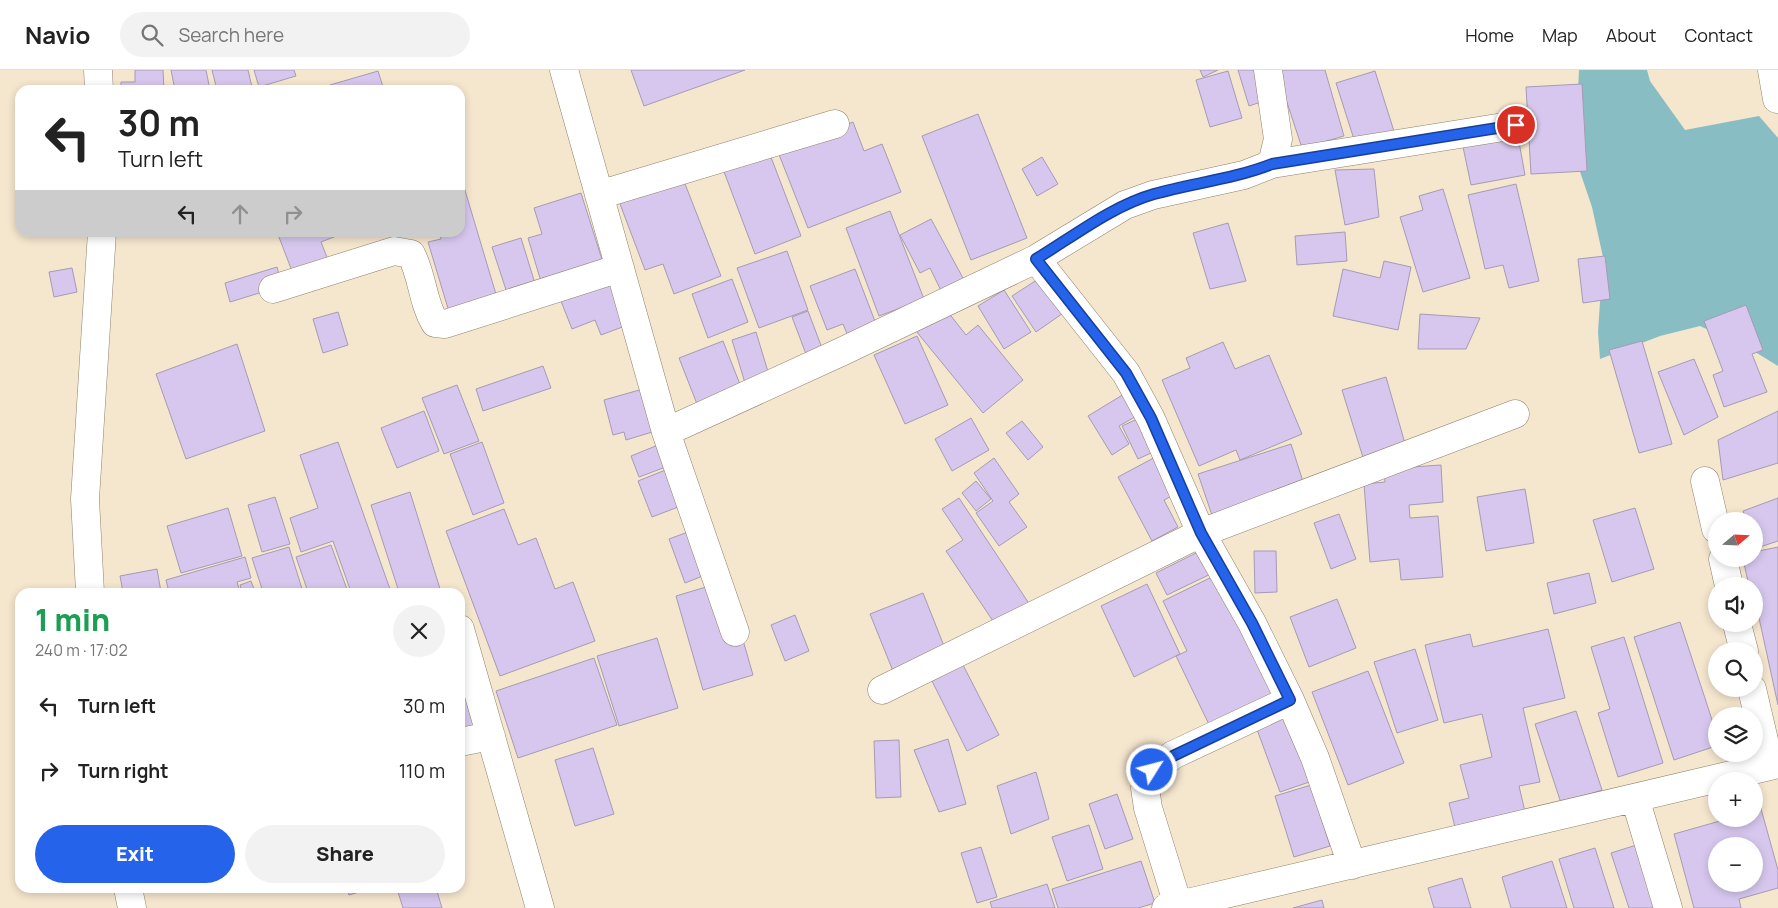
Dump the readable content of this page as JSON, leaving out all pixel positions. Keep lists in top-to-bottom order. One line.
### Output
{"north":"right","page":{"header":"Navio","search":"Search here","nav":["Home","Map","About","Contact"],"turn":["30 m","Turn left"],"map_buttons":["+","−"],"heading":["1 min","240 m · 17:02"],"list":[{"name":"Turn left","value":"30 m"},{"name":"Turn right","value":"110 m"}],"buttons":["Exit","Share"]}}
